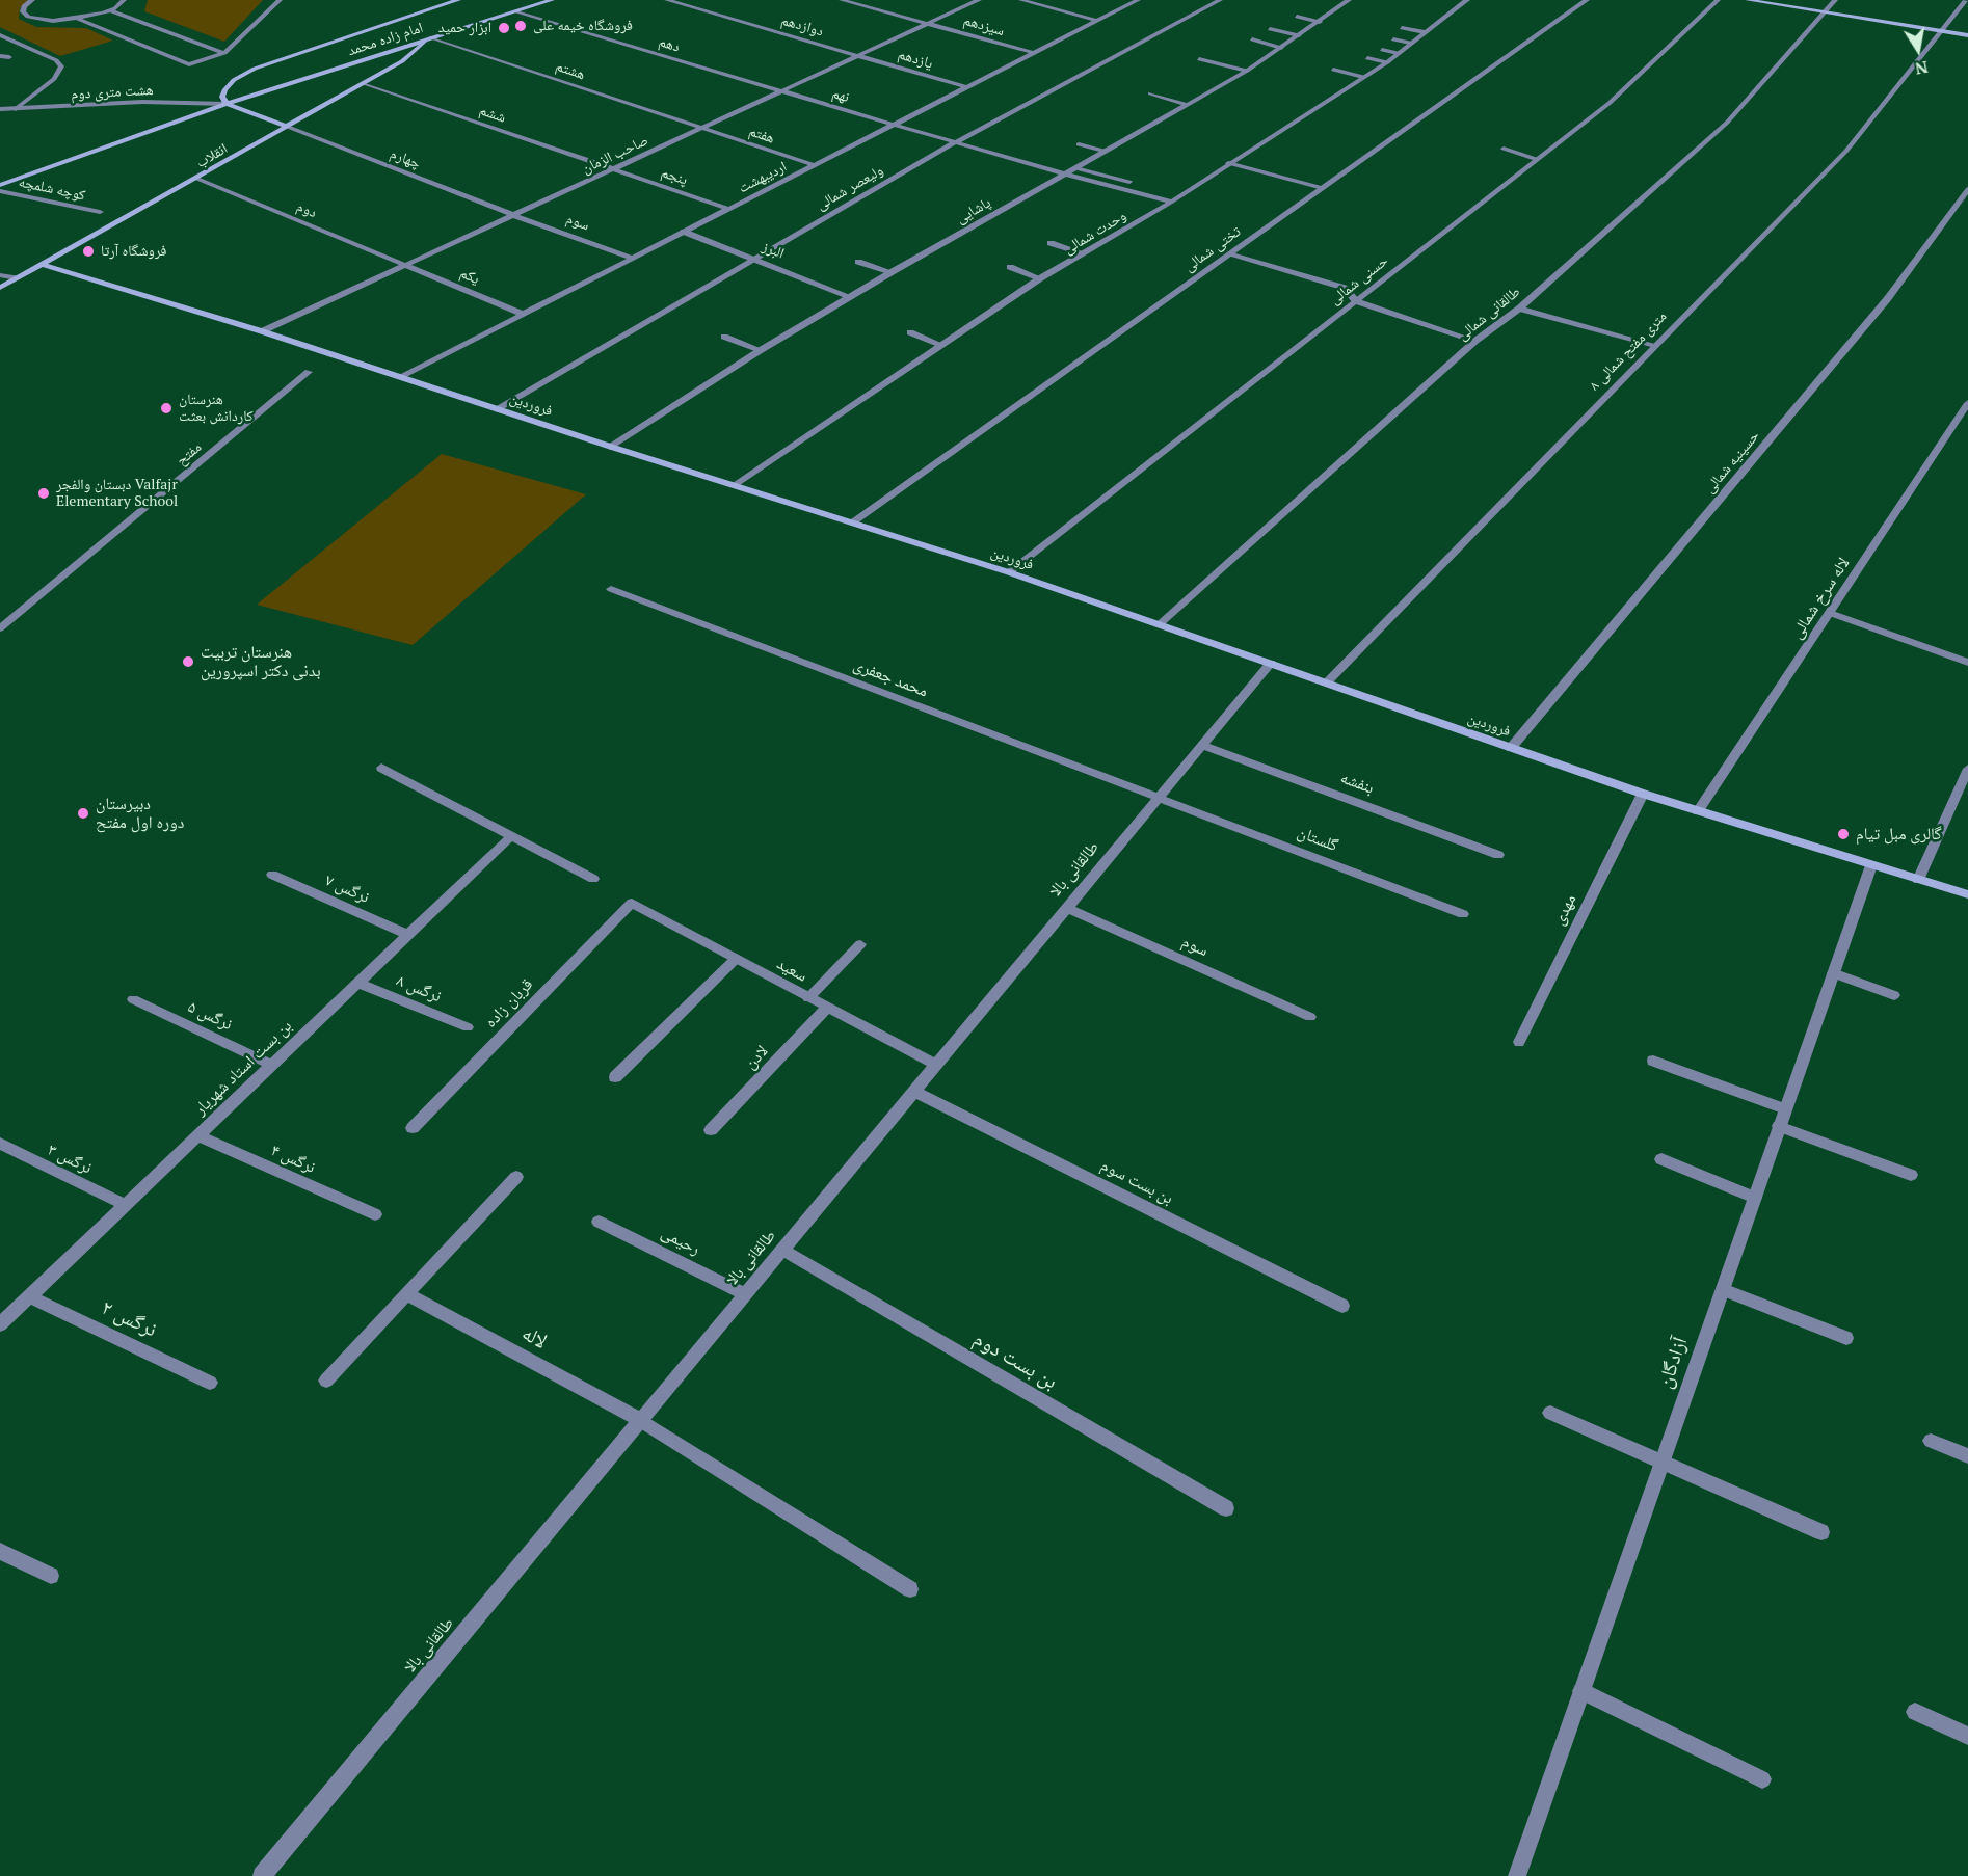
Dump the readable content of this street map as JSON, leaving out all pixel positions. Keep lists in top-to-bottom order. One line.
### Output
{"streets":{"street":["دوازدهم","سیزدهم","امام زاده محمد","دهم","یازدهم","هشتم","هشت متری دوم","نهم","ششم","هفتم","صاحب الزمان","انقلاب","چهارم","پنجم","اردیبهشت","ولیعصر شمالی","کوچه شلمچه","دوم","پاشایی","سوم","وحدت شمالی","تختی شمالی","البرز","یکم","حسنی شمالی","طالقانی شمالی","۸ متری مفتح شمالی","فروردین","مفتح","حسینیه شمالی","لاله سرخ شمالی","محمد جعفری","بنفشه","گلستان","طالقانی بالا","نرگس ۷","مهدی","سعید","نرگس ۸","قربان زاده","نرگس ۵","لادن","بن بست استاد شهریار","نرگس ۳","نرگس ۴","بن بست سوم","رحیمی","نرگس ۲","لاله","بن بست دوم","آزادگان"]},"crossings":[["دوازدهم","یازدهم"],["دوازدهم","صاحب الزمان"],["سیزدهم","صاحب الزمان"],["سیزدهم","اردیبهشت"],["امام زاده محمد","دهم"],["امام زاده محمد","هشتم"],["امام زاده محمد","هشت متری دوم"],["امام زاده محمد","انقلاب"],["دهم","نهم"],["دهم","صاحب الزمان"],["یازدهم","صاحب الزمان"],["یازدهم","اردیبهشت"],["هشتم","هفتم"],["هشتم","صاحب الزمان"],["هشتم","انقلاب"],["نهم","صاحب الزمان"],["نهم","اردیبهشت"],["نهم","ولیعصر شمالی"],["نهم","پاشایی"],["نهم","وحدت شمالی"],["ششم","صاحب الزمان"],["ششم","انقلاب"],["ششم","پنجم"],["هفتم","صاحب الزمان"],["هفتم","اردیبهشت"],["صاحب الزمان","چهارم"],["صاحب الزمان","پنجم"],["صاحب الزمان","دوم"],["صاحب الزمان","سوم"],["صاحب الزمان","یکم"],["صاحب الزمان","فروردین"],["انقلاب","چهارم"],["انقلاب","دوم"],["انقلاب","فروردین"],["چهارم","سوم"],["پنجم","اردیبهشت"],["اردیبهشت","سوم"],["اردیبهشت","البرز"],["اردیبهشت","یکم"],["اردیبهشت","فروردین"],["ولیعصر شمالی","البرز"],["ولیعصر شمالی","فروردین"],["دوم","یکم"],["پاشایی","البرز"],["پاشایی","فروردین"],["سوم","طالقانی بالا"],["وحدت شمالی","فروردین"],["تختی شمالی","فروردین"],["حسنی شمالی","فروردین"],["طالقانی شمالی","فروردین"],["۸ متری مفتح شمالی","فروردین"],["فروردین","حسینیه شمالی"],["فروردین","لاله سرخ شمالی"],["فروردین","طالقانی بالا"],["فروردین","مهدی"],["فروردین","آزادگان"],["محمد جعفری","گلستان"],["محمد جعفری","طالقانی بالا"],["بنفشه","طالقانی بالا"],["گلستان","طالقانی بالا"],["طالقانی بالا","سعید"],["طالقانی بالا","بن بست سوم"],["طالقانی بالا","رحیمی"],["طالقانی بالا","لاله"],["طالقانی بالا","بن بست دوم"],["نرگس ۷","بن بست استاد شهریار"],["سعید","قربان زاده"],["سعید","لادن"],["نرگس ۸","بن بست استاد شهریار"],["نرگس ۵","بن بست استاد شهریار"],["بن بست استاد شهریار","نرگس ۳"],["بن بست استاد شهریار","نرگس ۴"],["بن بست استاد شهریار","نرگس ۲"]],"places":["فروشگاه خیمه علی","ابزار حمید","فروشگاه آرتا","هنرستان کاردانش بعثت","دبستان والفجر Valfajr Elementary School","هنرستان تربیت بدنی دکتر اسپرورین","دبیرستان دوره اول مفتح","گالری مبل تیام"],"north":"bottom"}
